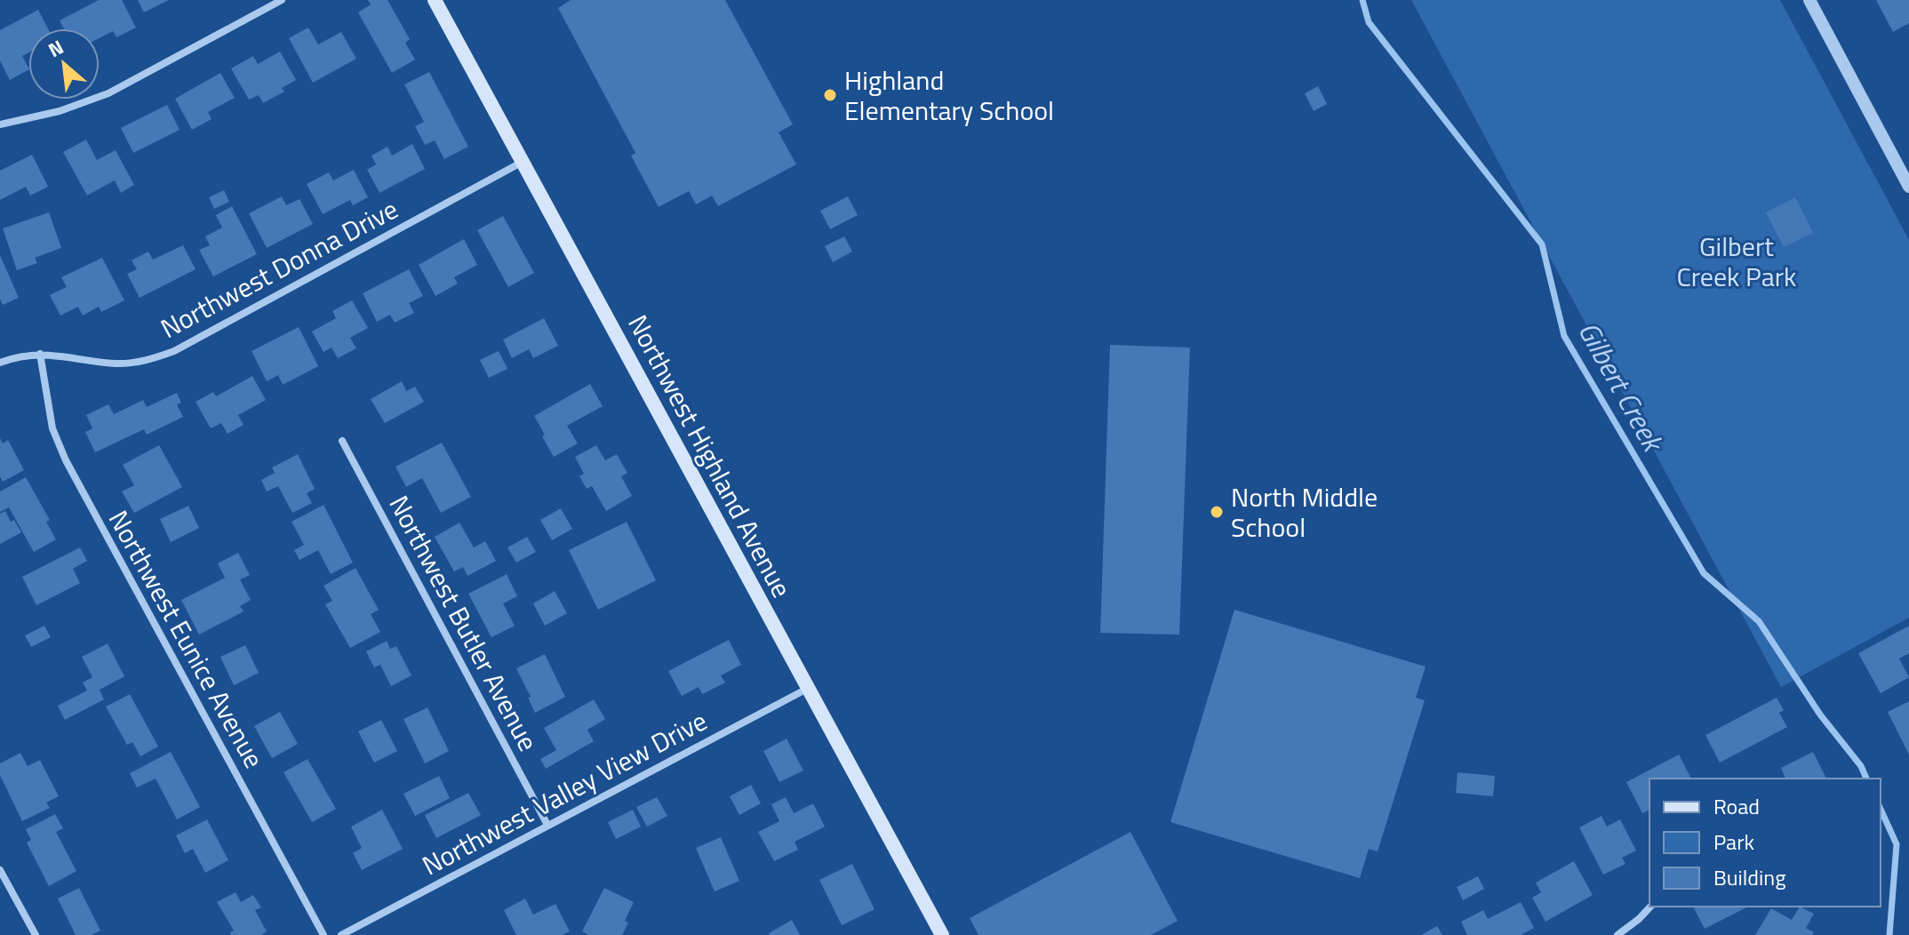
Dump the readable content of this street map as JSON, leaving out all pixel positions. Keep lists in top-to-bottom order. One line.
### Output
{"streets":{"main road":["Northwest Highland Avenue"],"street":["Northwest Donna Drive","Northwest Butler Avenue","Northwest Eunice Avenue","Northwest Valley View Drive"]},"crossings":[["Northwest Donna Drive","Northwest Highland Avenue"],["Northwest Donna Drive","Northwest Eunice Avenue"],["Northwest Highland Avenue","Northwest Valley View Drive"],["Northwest Butler Avenue","Northwest Valley View Drive"]],"water":["Gilbert Creek"],"parks":["Gilbert Creek Park"],"places":["Highland Elementary School","North Middle School"],"legend":["Road","Park","Building"],"north":"top left"}
